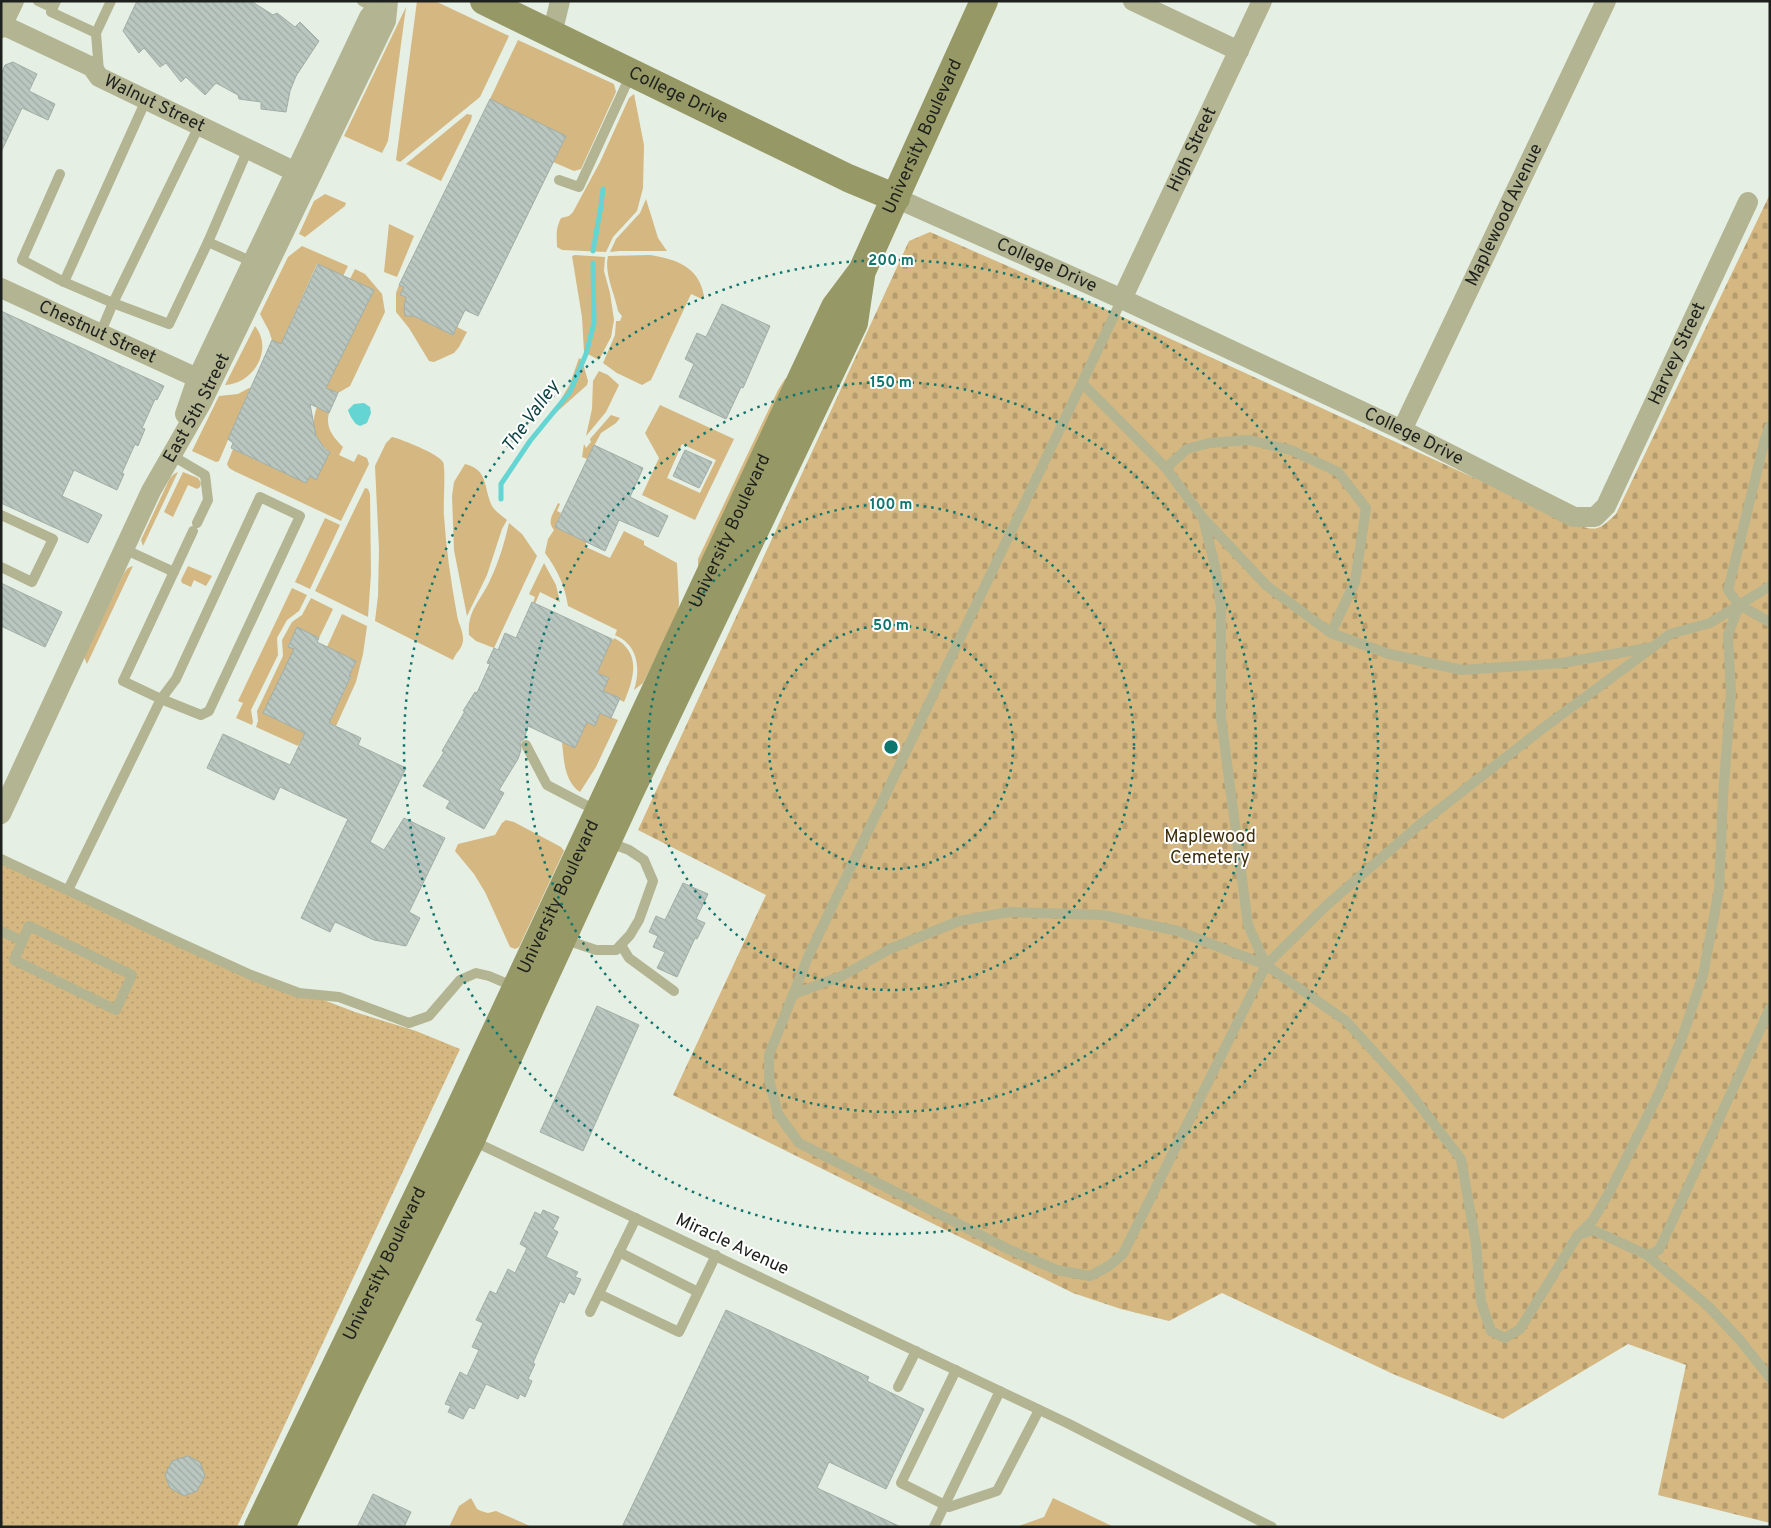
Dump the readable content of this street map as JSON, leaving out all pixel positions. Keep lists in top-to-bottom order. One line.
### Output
{"streets":{"main road":["College Drive","University Boulevard"],"street":["Walnut Street","High Street","Maplewood Avenue","Chestnut Street","Harvey Street","East 5th Street"],"lane":["Miracle Avenue"]},"crossings":[["College Drive","University Boulevard"],["College Drive","High Street"],["College Drive","Maplewood Avenue"],["College Drive","Harvey Street"],["Walnut Street","East 5th Street"],["University Boulevard","Miracle Avenue"]],"water":["The Valley"],"parks":["Maplewood Cemetery"],"rings":["200 m","150 m","100 m","50 m"]}
